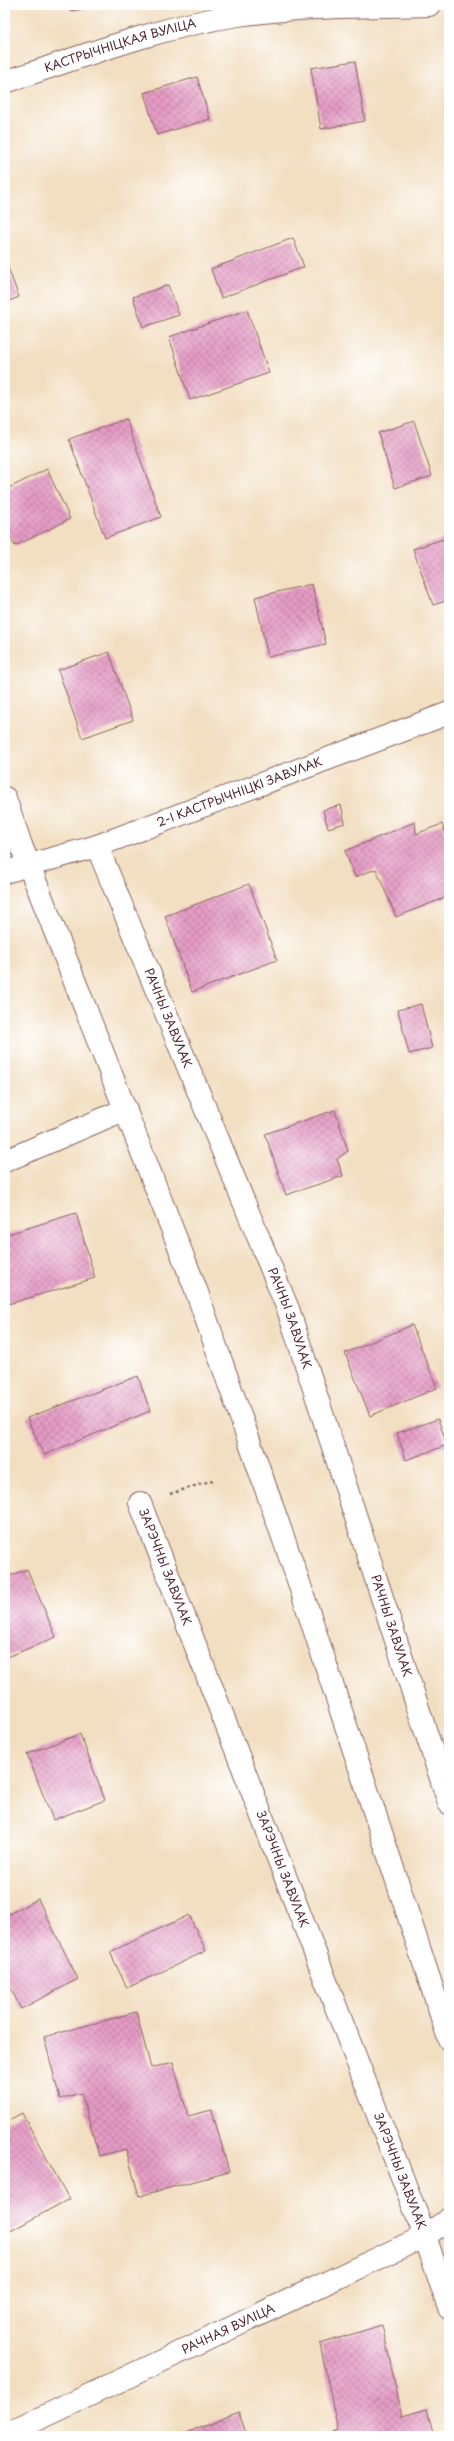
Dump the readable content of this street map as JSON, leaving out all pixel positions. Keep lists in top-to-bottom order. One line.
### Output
{"streets":{"street":["КАСТРЫЧНІЦКАЯ ВУЛІЦА","2-І КАСТРЫЧНІЦКІ ЗАВУЛАК","РАЧНЫ ЗАВУЛАК","ЗАРЭЧНЫ ЗАВУЛАК","РАЧНАЯ ВУЛІЦА"]},"crossings":[["2-І КАСТРЫЧНІЦКІ ЗАВУЛАК","РАЧНЫ ЗАВУЛАК"],["ЗАРЭЧНЫ ЗАВУЛАК","РАЧНАЯ ВУЛІЦА"]]}
